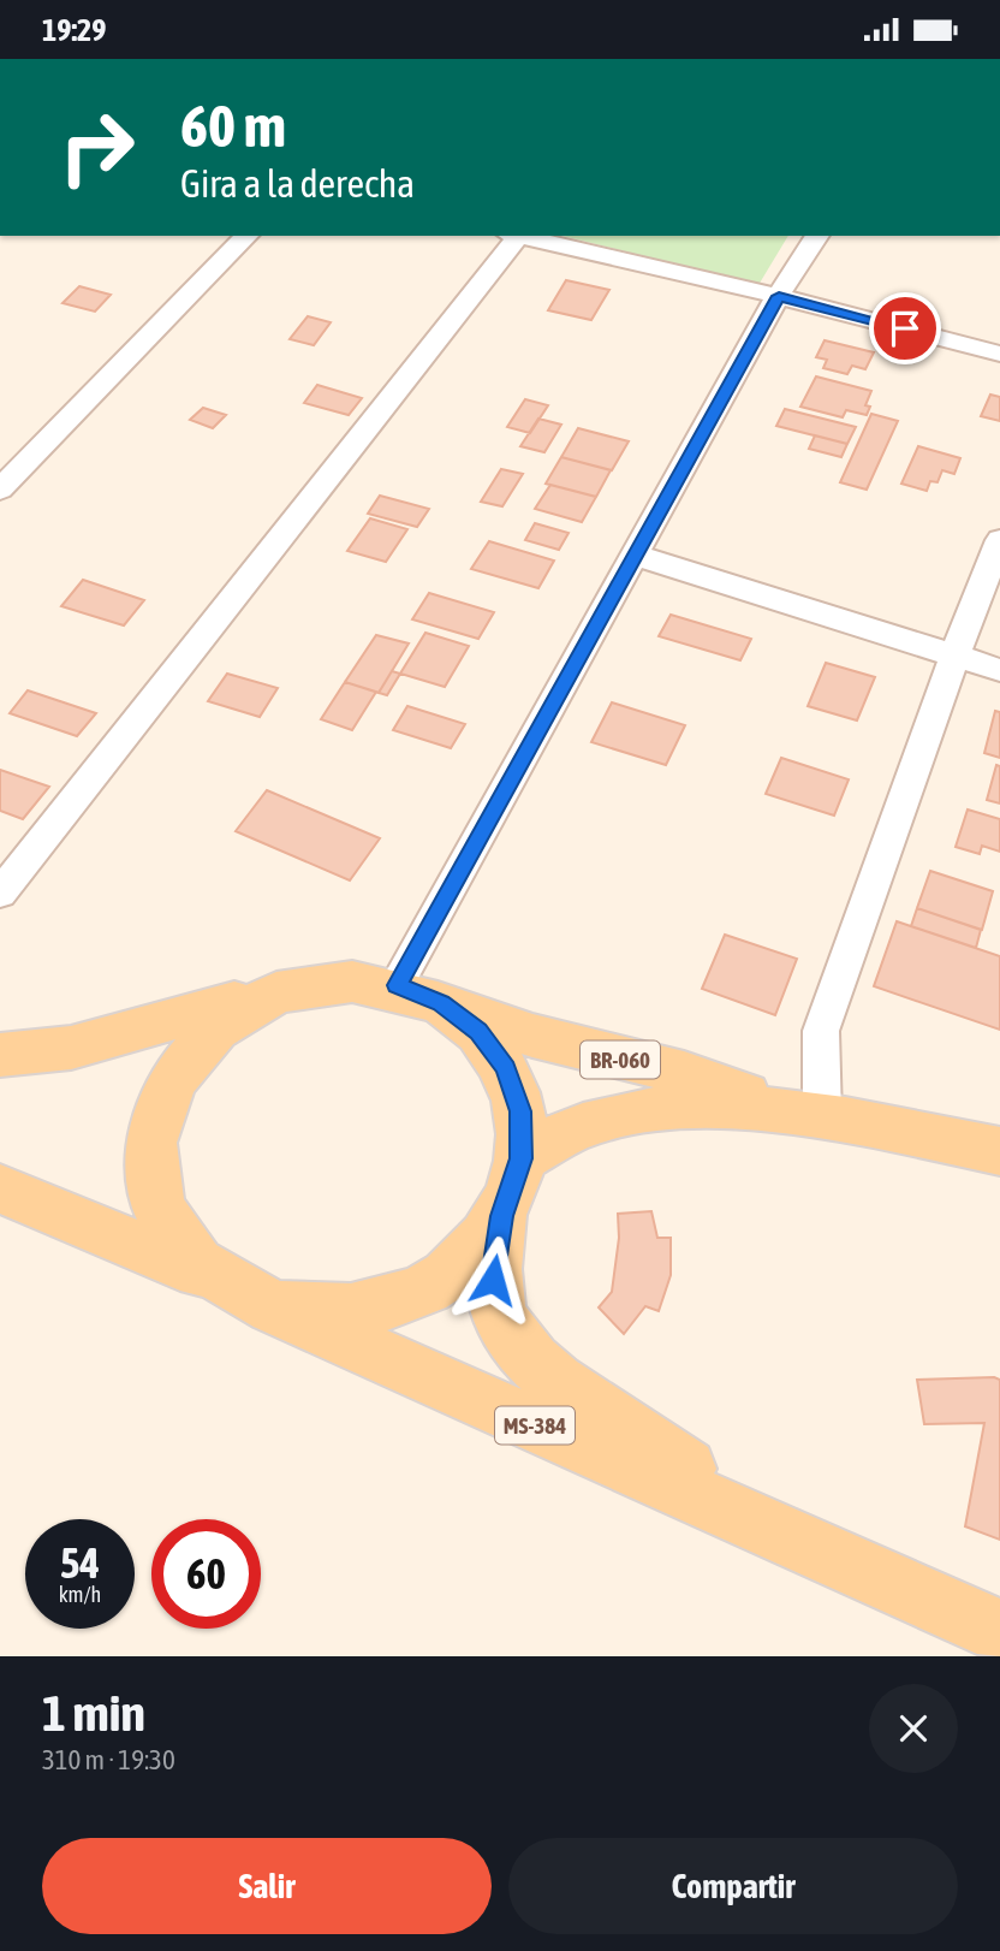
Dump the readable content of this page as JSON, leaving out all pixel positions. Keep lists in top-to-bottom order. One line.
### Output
{"streets":{"main road":["BR-060","MS-384"]},"crossings":[["BR-060","MS-384"]],"page":{"status":"19:29","turn":["60 m","Gira a la derecha"],"speed":"54 km/h","limit":"60","heading":["1 min","310 m · 19:30"],"buttons":["Salir","Compartir"]}}
